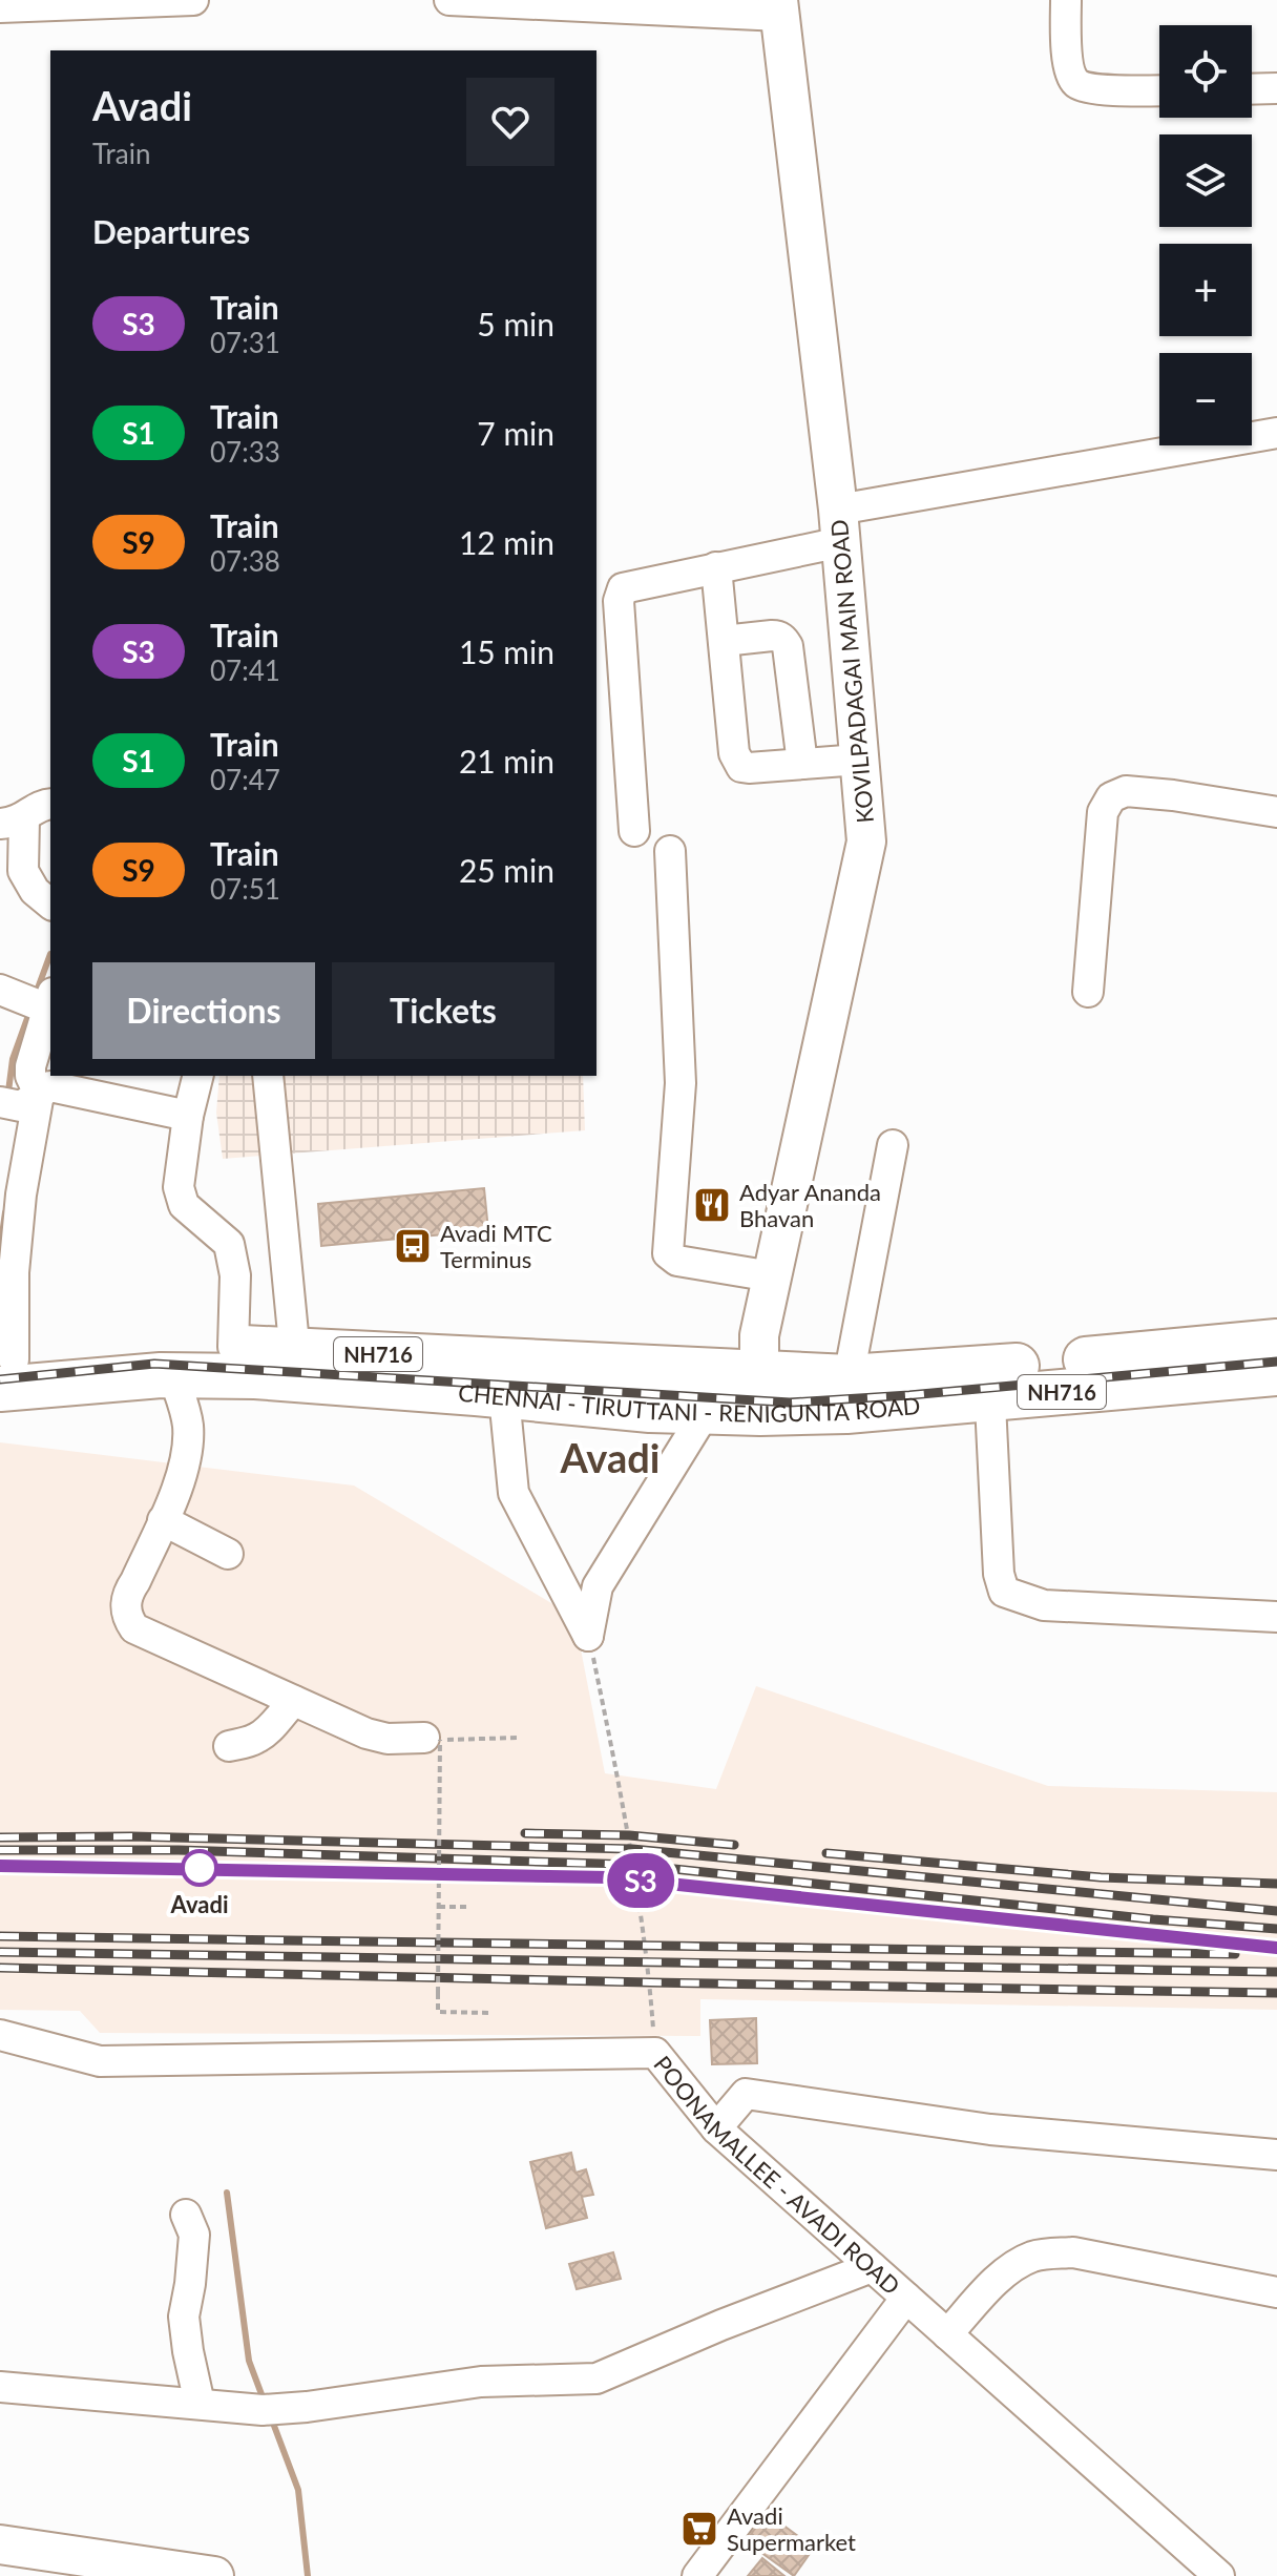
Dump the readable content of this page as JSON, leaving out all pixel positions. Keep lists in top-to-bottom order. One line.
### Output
{"streets":{"highway":["NH716","CHENNAI - TIRUTTANI - RENIGUNTA ROAD"],"main road":["KOVILPADAGAI MAIN ROAD"],"street":["POONAMALLEE - AVADI ROAD"]},"crossings":[["KOVILPADAGAI MAIN ROAD","CHENNAI - TIRUTTANI - RENIGUNTA ROAD"]],"districts":["Avadi"],"places":{"restaurant":["Adyar Ananda Bhavan"],"bus stop":["Avadi MTC Terminus"],"other":["Avadi"],"supermarket":["Avadi Supermarket"]},"page":{"on_map":"S3","map_buttons":["+","−"],"heading":[["Avadi","Train"],"Departures"],"list":[{"mark":"S3","name":"Train","note":"07:31","value":"5 min"},{"mark":"S1","name":"Train","note":"07:33","value":"7 min"},{"mark":"S9","name":"Train","note":"07:38","value":"12 min"},{"mark":"S3","name":"Train","note":"07:41","value":"15 min"},{"mark":"S1","name":"Train","note":"07:47","value":"21 min"},{"mark":"S9","name":"Train","note":"07:51","value":"25 min"}],"buttons":["Directions","Tickets"]}}
